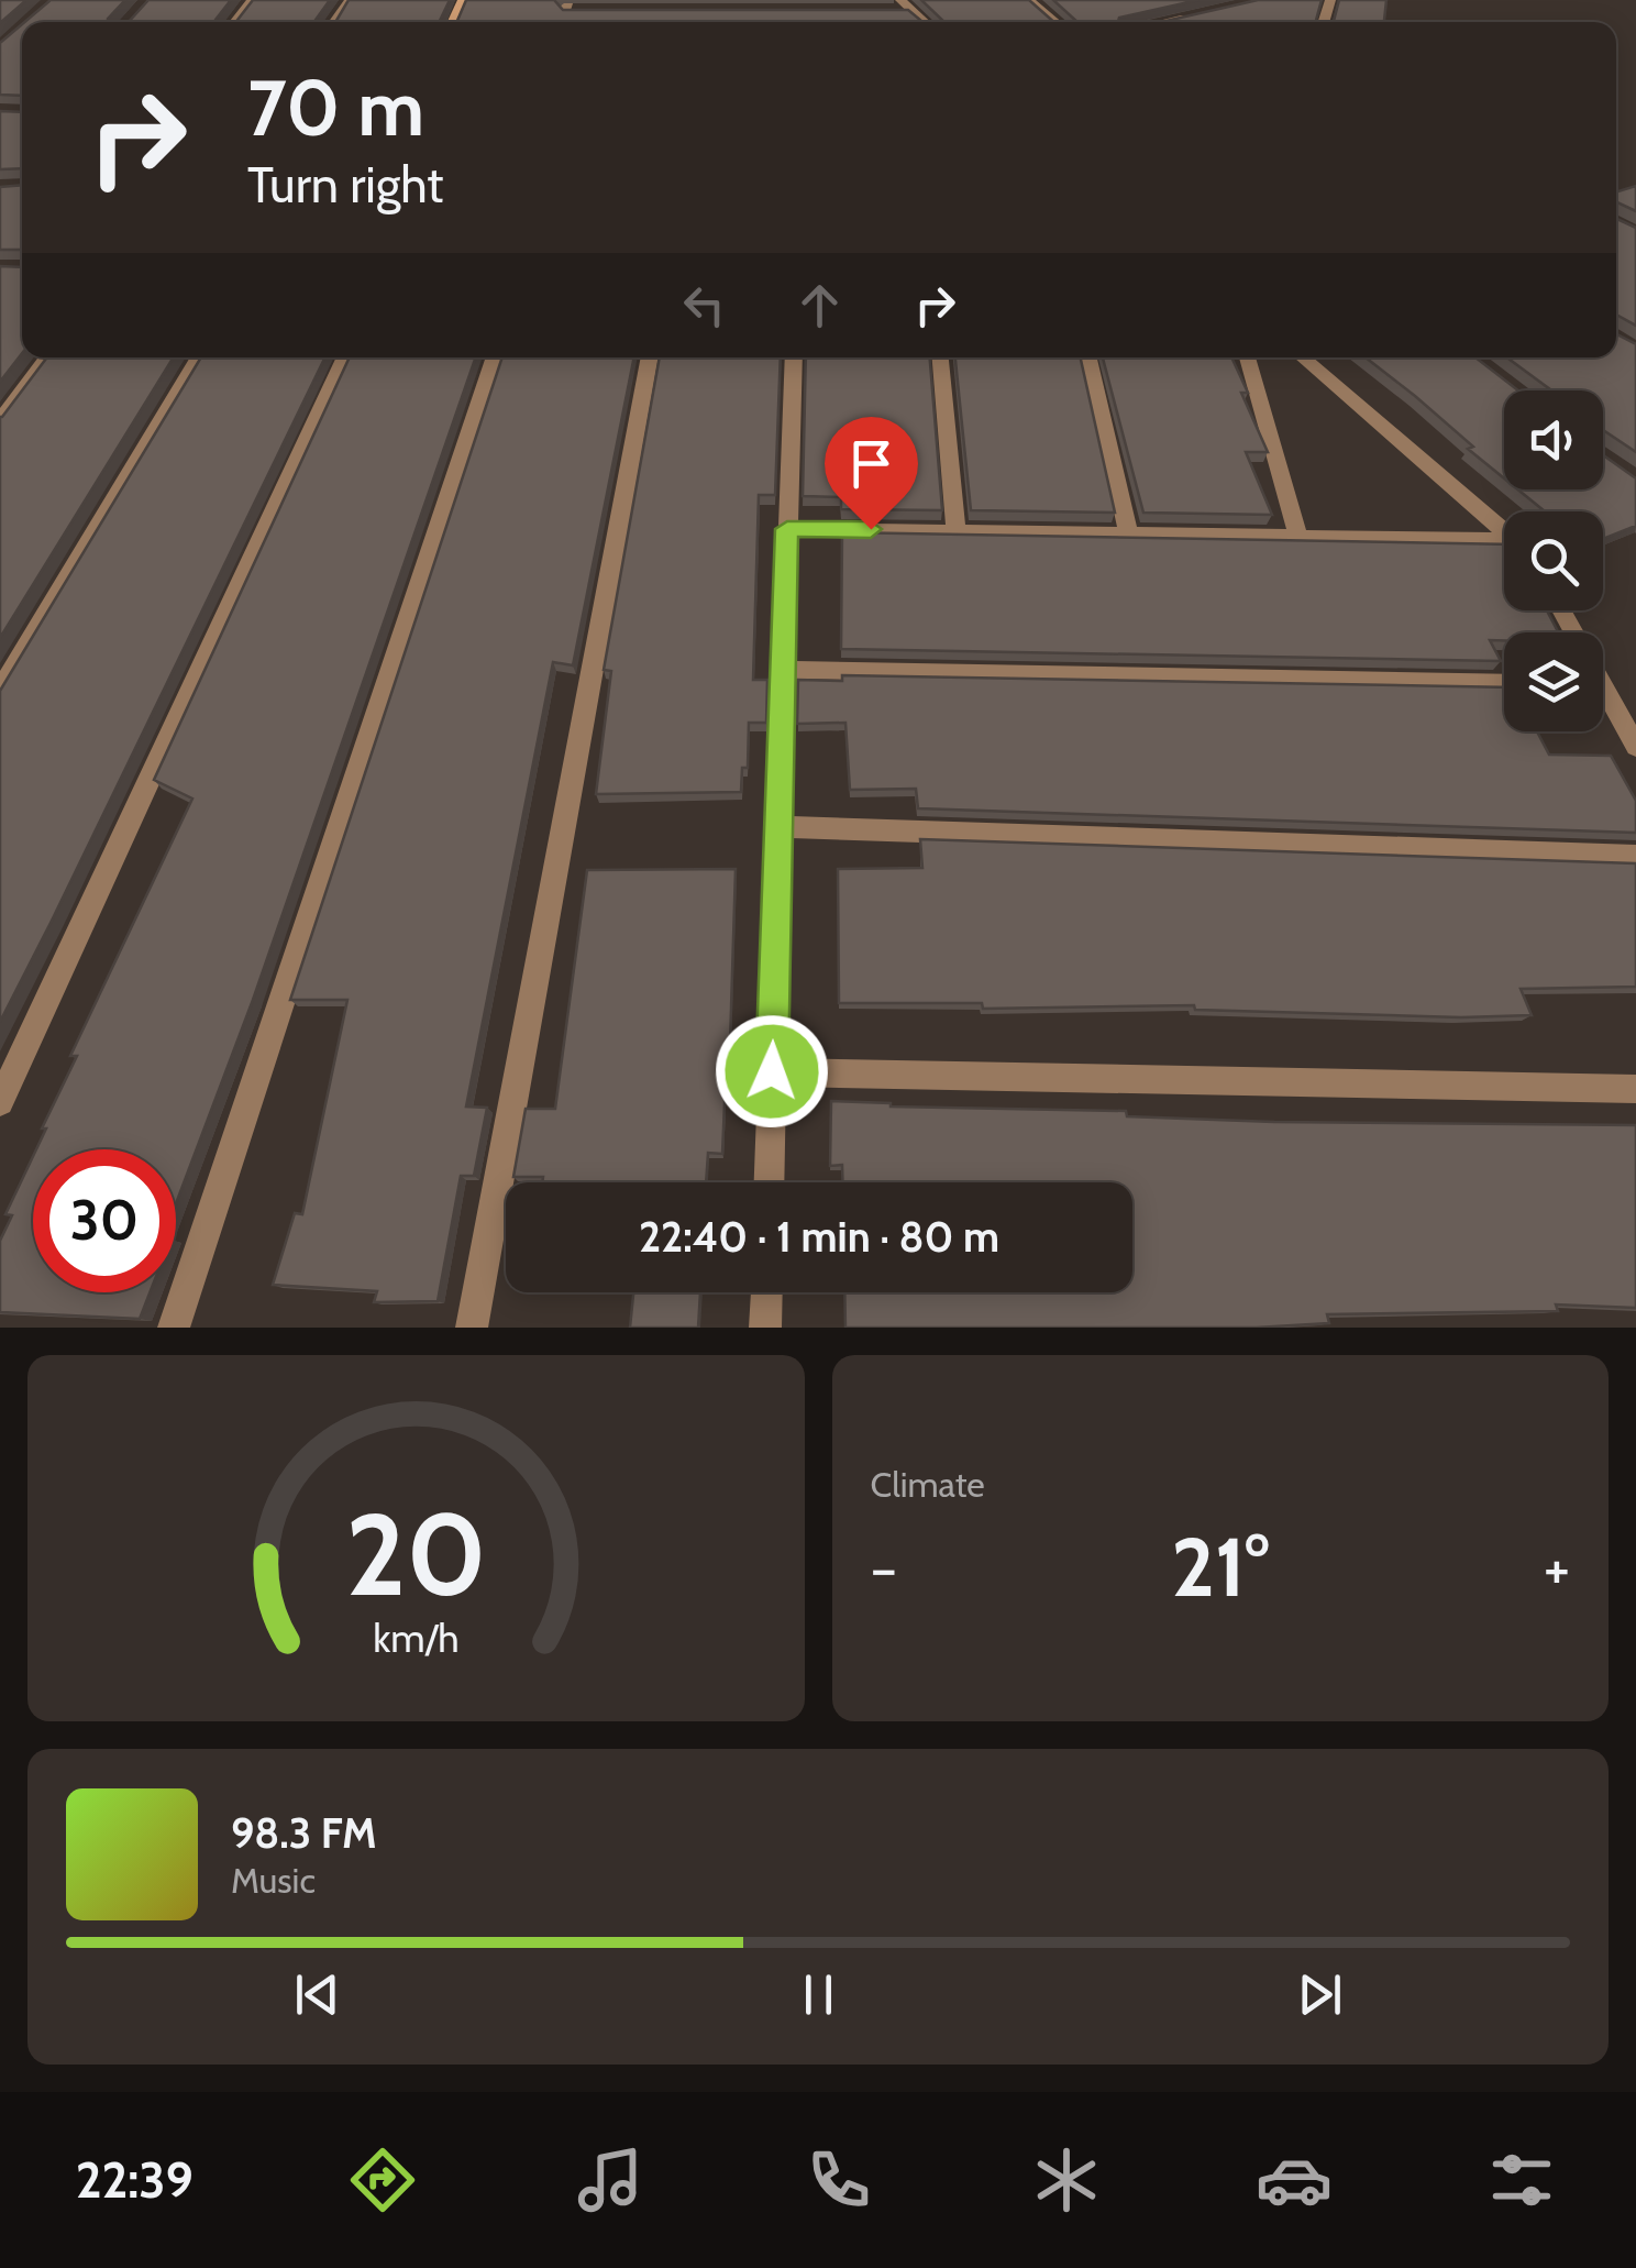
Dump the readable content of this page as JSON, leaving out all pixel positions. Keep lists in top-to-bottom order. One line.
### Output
{"page":{"turn":["70 m","Turn right"],"limit":"30","trip":"22:40 · 1 min · 80 m","tile":"Climate","heat":["−","21°","+"],"song":["98.3 FM","Music"],"tabs":"22:39","gauge":["20","km/h"]}}
